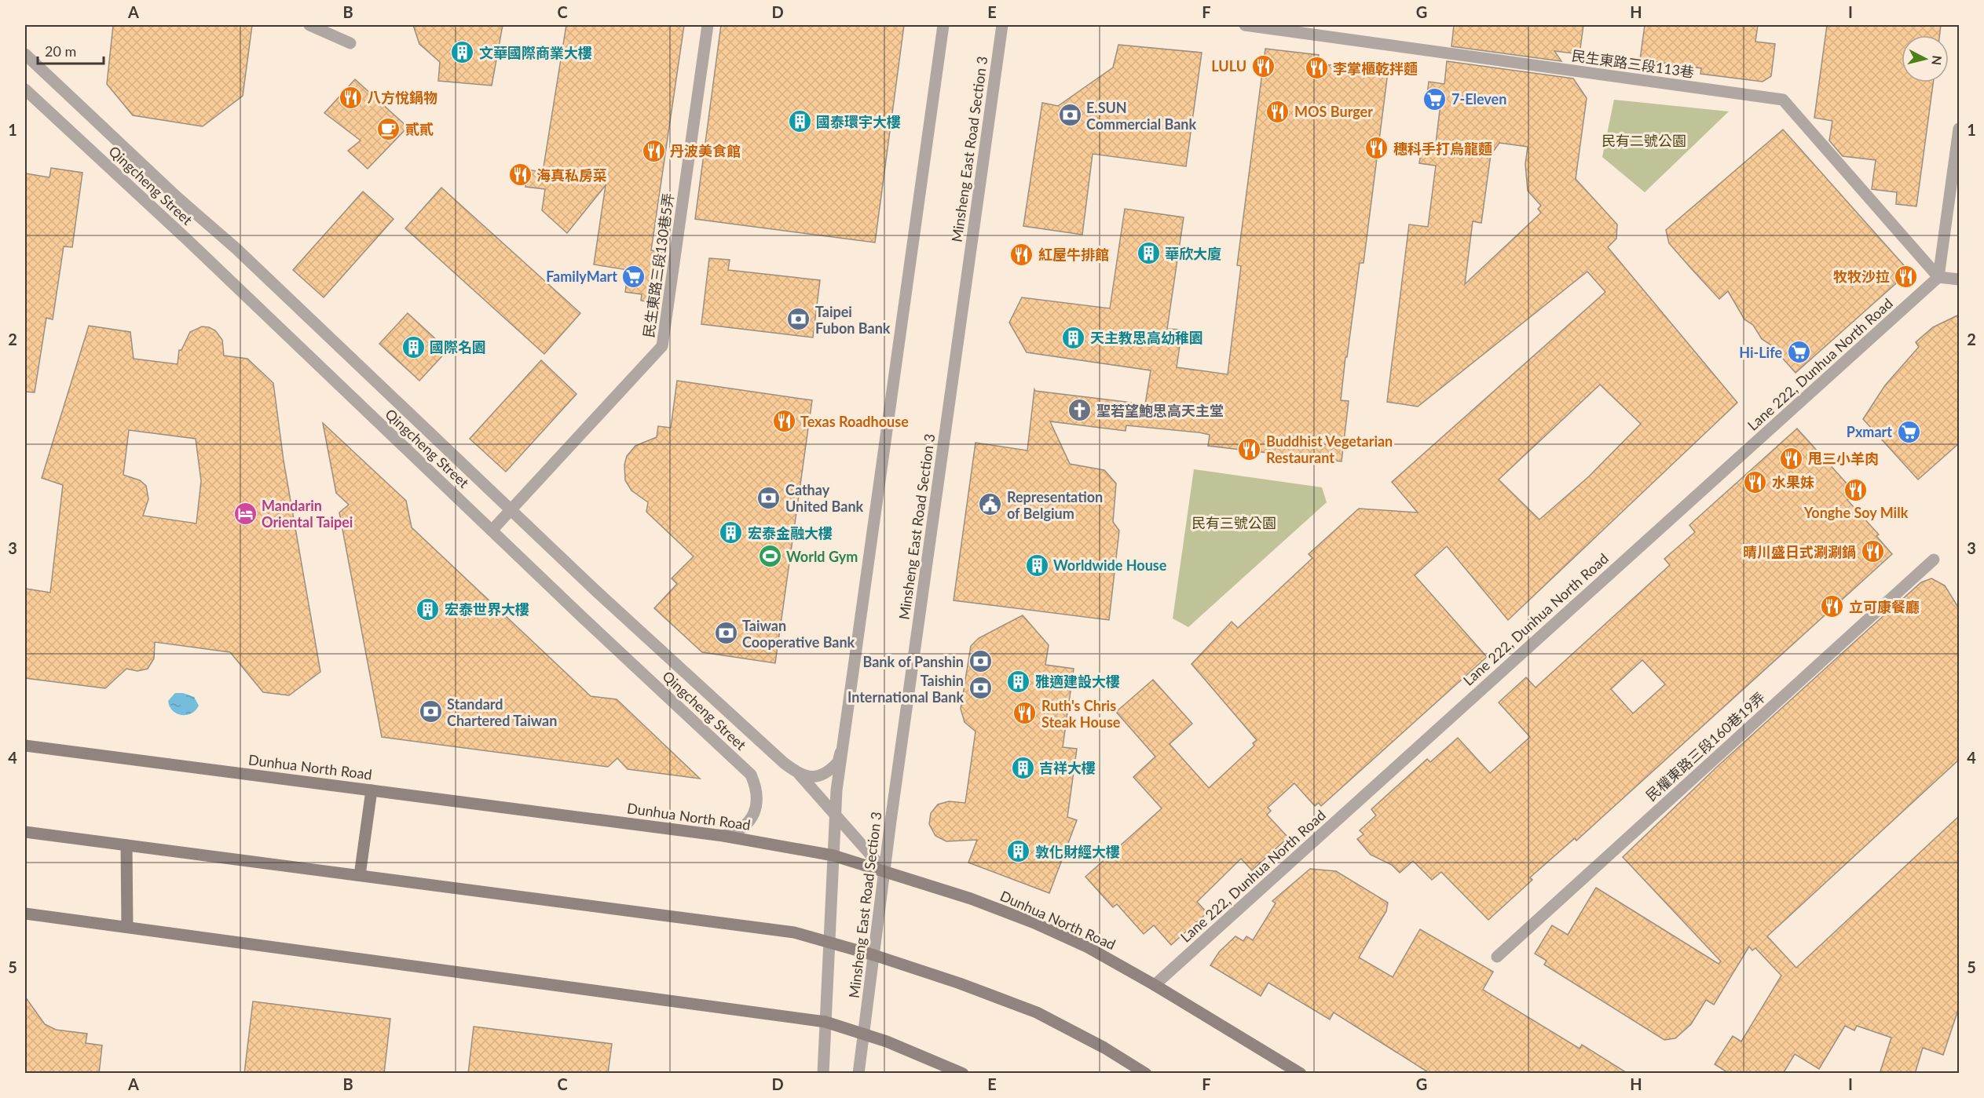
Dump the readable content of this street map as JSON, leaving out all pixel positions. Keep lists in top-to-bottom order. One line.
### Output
{"streets":{"main road":["Dunhua North Road"],"street":["民生東路三段113巷","Minsheng East Road Section 3","Qingcheng Street","民生東路三段130巷5弄","Lane 222, Dunhua North Road","民權東路三段160巷19弄"]},"crossings":[["民生東路三段113巷","Lane 222, Dunhua North Road"],["Minsheng East Road Section 3","Qingcheng Street"],["Minsheng East Road Section 3","Dunhua North Road"],["Qingcheng Street","民生東路三段130巷5弄"],["Qingcheng Street","Dunhua North Road"],["Lane 222, Dunhua North Road","Dunhua North Road"]],"parks":["民有二號公園","民有三號公園"],"places":{"building":["文華國際商業大樓","國泰環宇大樓","華欣大廈","天主教思高幼稚園","國際名園","宏泰金融大樓","Worldwide House","宏泰世界大樓","雅適建設大樓","吉祥大樓","敦化財經大樓"],"restaurant":["LULU","李掌櫃乾拌麵","八方悅鍋物","MOS Burger","穗科手打烏龍麵","丹波美食館","海真私房菜","紅屋牛排館","牧牧沙拉","Texas Roadhouse","Buddhist Vegetarian Restaurant","甩三小羊肉","水果妹","Yonghe Soy Milk","晴川盛日式涮涮鍋","立可康餐廳","Ruth's Chris Steak House"],"supermarket":["7-Eleven","FamilyMart","Hi-Life","Pxmart"],"bank":["E.SUN Commercial Bank","Taipei Fubon Bank","Cathay United Bank","Taiwan Cooperative Bank","Bank of Panshin","Taishin International Bank","Standard Chartered Taiwan"],"cafe":["貳貳"],"church":["聖若望鮑思高天主堂"],"public building":["Representation of Belgium"],"hotel":["Mandarin Oriental Taipei"],"sports":["World Gym"]},"scale_bar":"20 m","north":"right","grid":{"columns":["A","B","C","D","E","F","G","H","I"],"rows":["1","2","3","4","5"]}}
